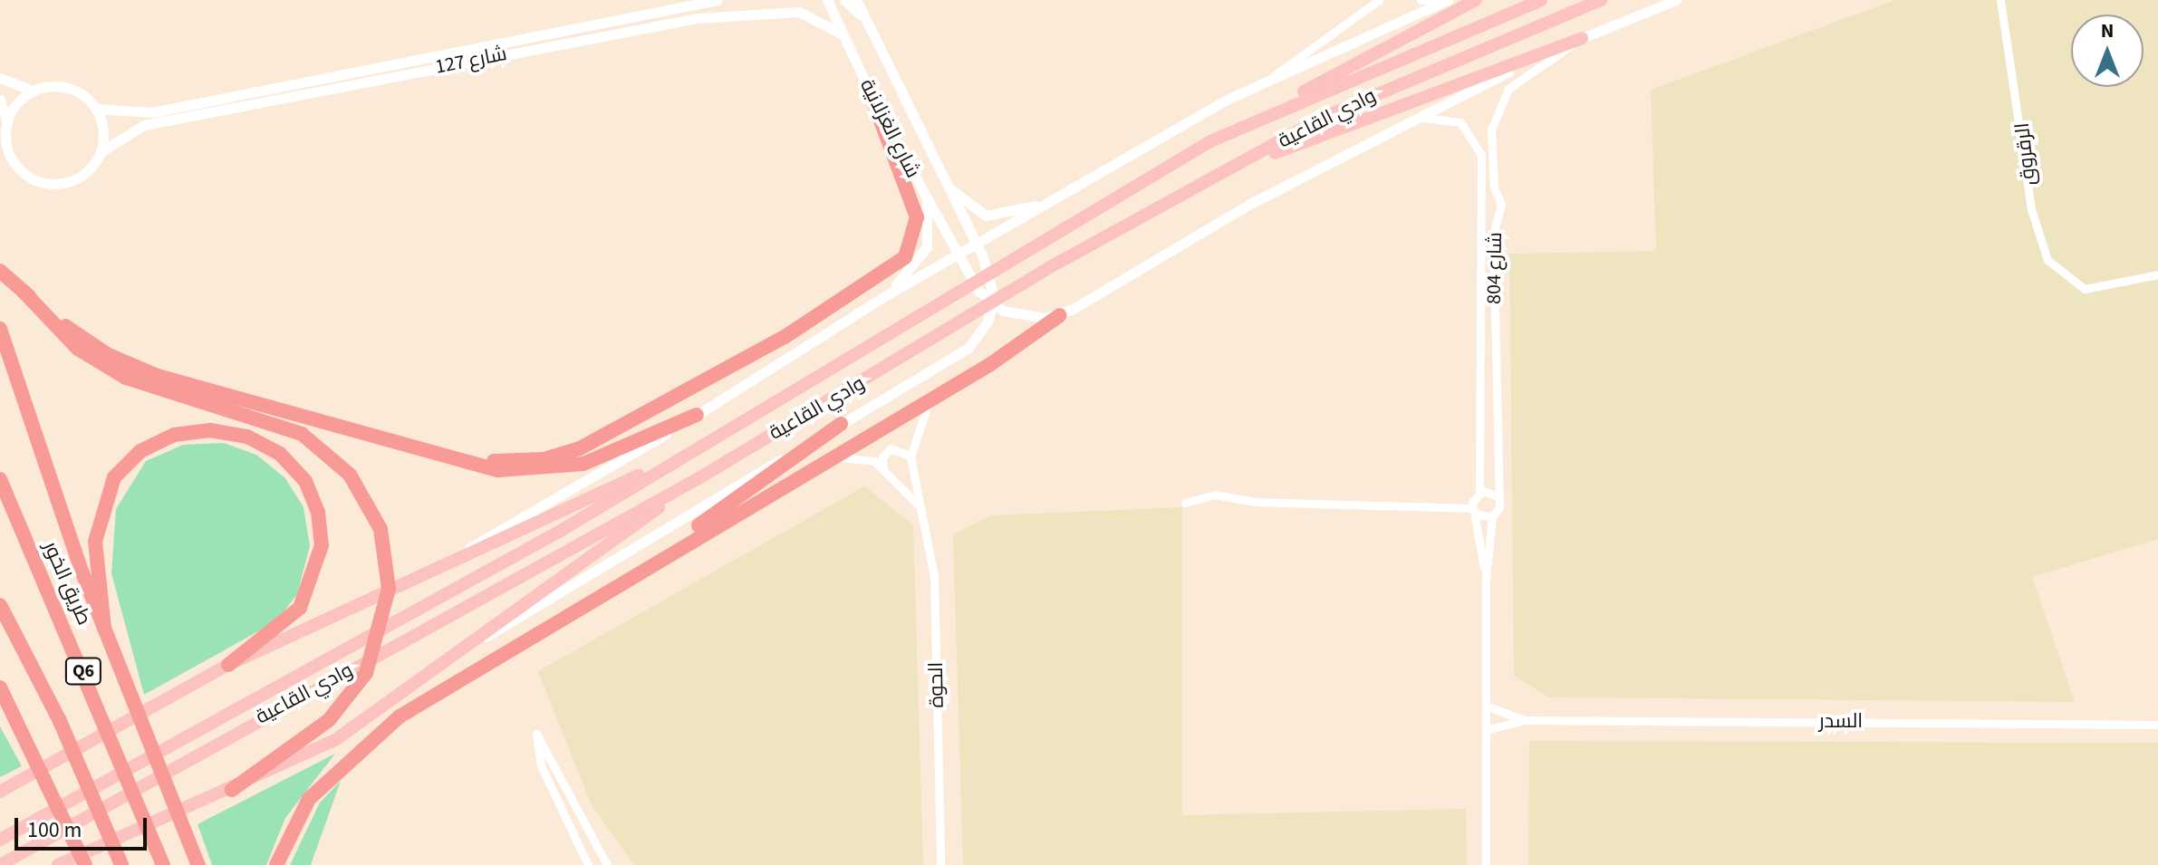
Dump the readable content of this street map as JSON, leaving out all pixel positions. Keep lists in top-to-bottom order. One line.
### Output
{"streets":{"highway":["طريق الخور","Q6"],"main road":["وادي القاعية"],"street":["شارع 127","شارع الغزلانية","الرقروق","شارع 804","الحوة","السدر"]},"crossings":[["شارع 127","شارع الغزلانية"],["وادي القاعية","شارع 804"]],"scale_bar":"100 m","north":"top"}
